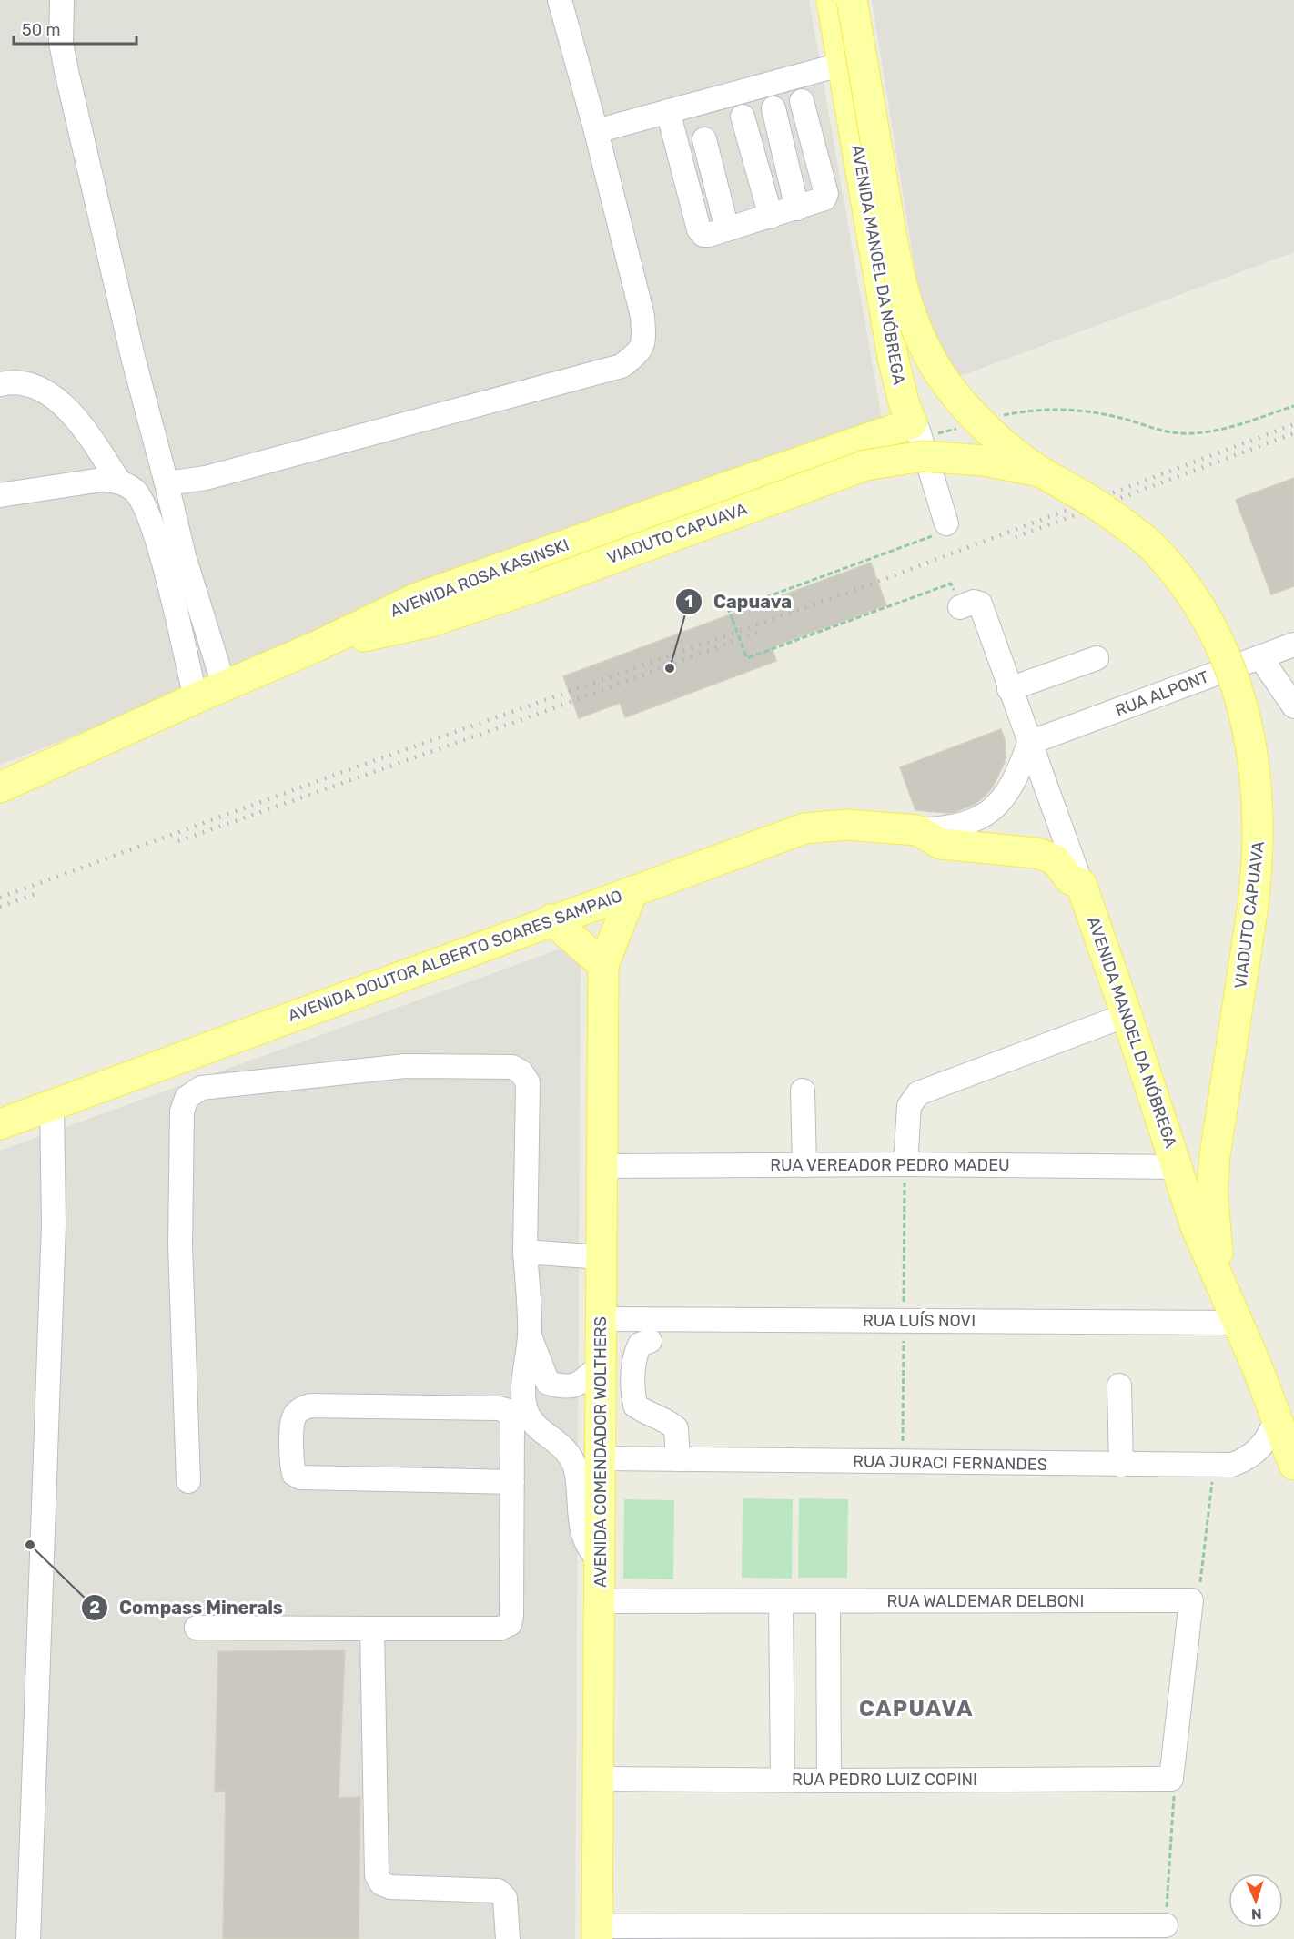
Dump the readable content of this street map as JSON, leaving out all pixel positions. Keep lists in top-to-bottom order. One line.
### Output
{"streets":{"main road":["AVENIDA MANOEL DA NÓBREGA","VIADUTO CAPUAVA","AVENIDA ROSA KASINSKI","AVENIDA DOUTOR ALBERTO SOARES SAMPAIO","AVENIDA COMENDADOR WOLTHERS"],"street":["RUA ALPONT","RUA VEREADOR PEDRO MADEU","RUA LUÍS NOVI","RUA JURACI FERNANDES","RUA WALDEMAR DELBONI","RUA PEDRO LUIZ COPINI"]},"crossings":[["AVENIDA MANOEL DA NÓBREGA","VIADUTO CAPUAVA"],["AVENIDA MANOEL DA NÓBREGA","AVENIDA ROSA KASINSKI"],["AVENIDA MANOEL DA NÓBREGA","RUA ALPONT"],["AVENIDA MANOEL DA NÓBREGA","AVENIDA DOUTOR ALBERTO SOARES SAMPAIO"],["AVENIDA MANOEL DA NÓBREGA","RUA VEREADOR PEDRO MADEU"],["AVENIDA MANOEL DA NÓBREGA","RUA LUÍS NOVI"],["AVENIDA MANOEL DA NÓBREGA","RUA JURACI FERNANDES"],["VIADUTO CAPUAVA","AVENIDA ROSA KASINSKI"],["RUA ALPONT","AVENIDA DOUTOR ALBERTO SOARES SAMPAIO"],["AVENIDA DOUTOR ALBERTO SOARES SAMPAIO","AVENIDA COMENDADOR WOLTHERS"],["RUA VEREADOR PEDRO MADEU","AVENIDA COMENDADOR WOLTHERS"],["RUA LUÍS NOVI","AVENIDA COMENDADOR WOLTHERS"],["AVENIDA COMENDADOR WOLTHERS","RUA JURACI FERNANDES"],["AVENIDA COMENDADOR WOLTHERS","RUA WALDEMAR DELBONI"],["AVENIDA COMENDADOR WOLTHERS","RUA PEDRO LUIZ COPINI"]],"districts":["CAPUAVA"],"places":["Capuava","Compass Minerals"],"scale_bar":"50 m","north":"bottom"}
